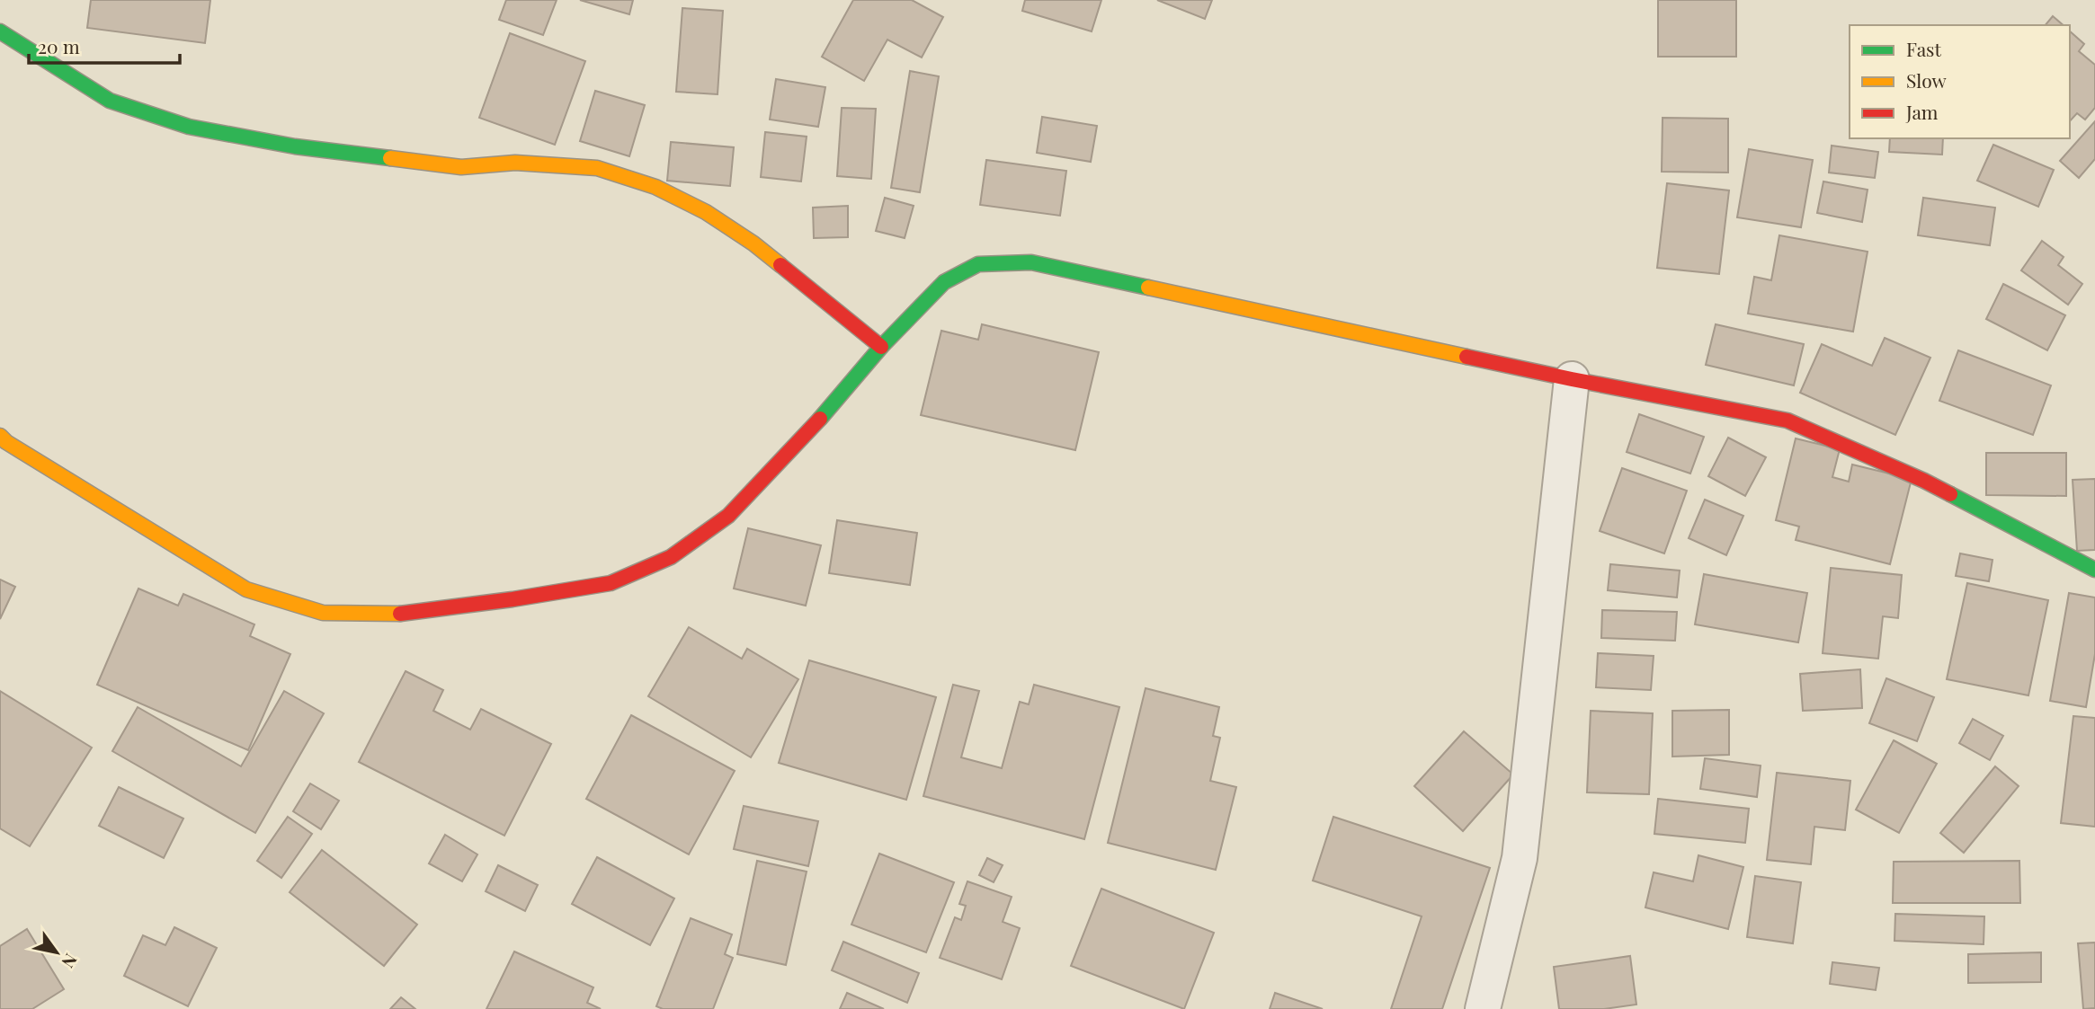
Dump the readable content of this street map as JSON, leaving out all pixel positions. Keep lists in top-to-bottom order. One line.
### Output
{"legend":["Fast","Slow","Jam"],"scale_bar":"20 m","north":"bottom right"}
